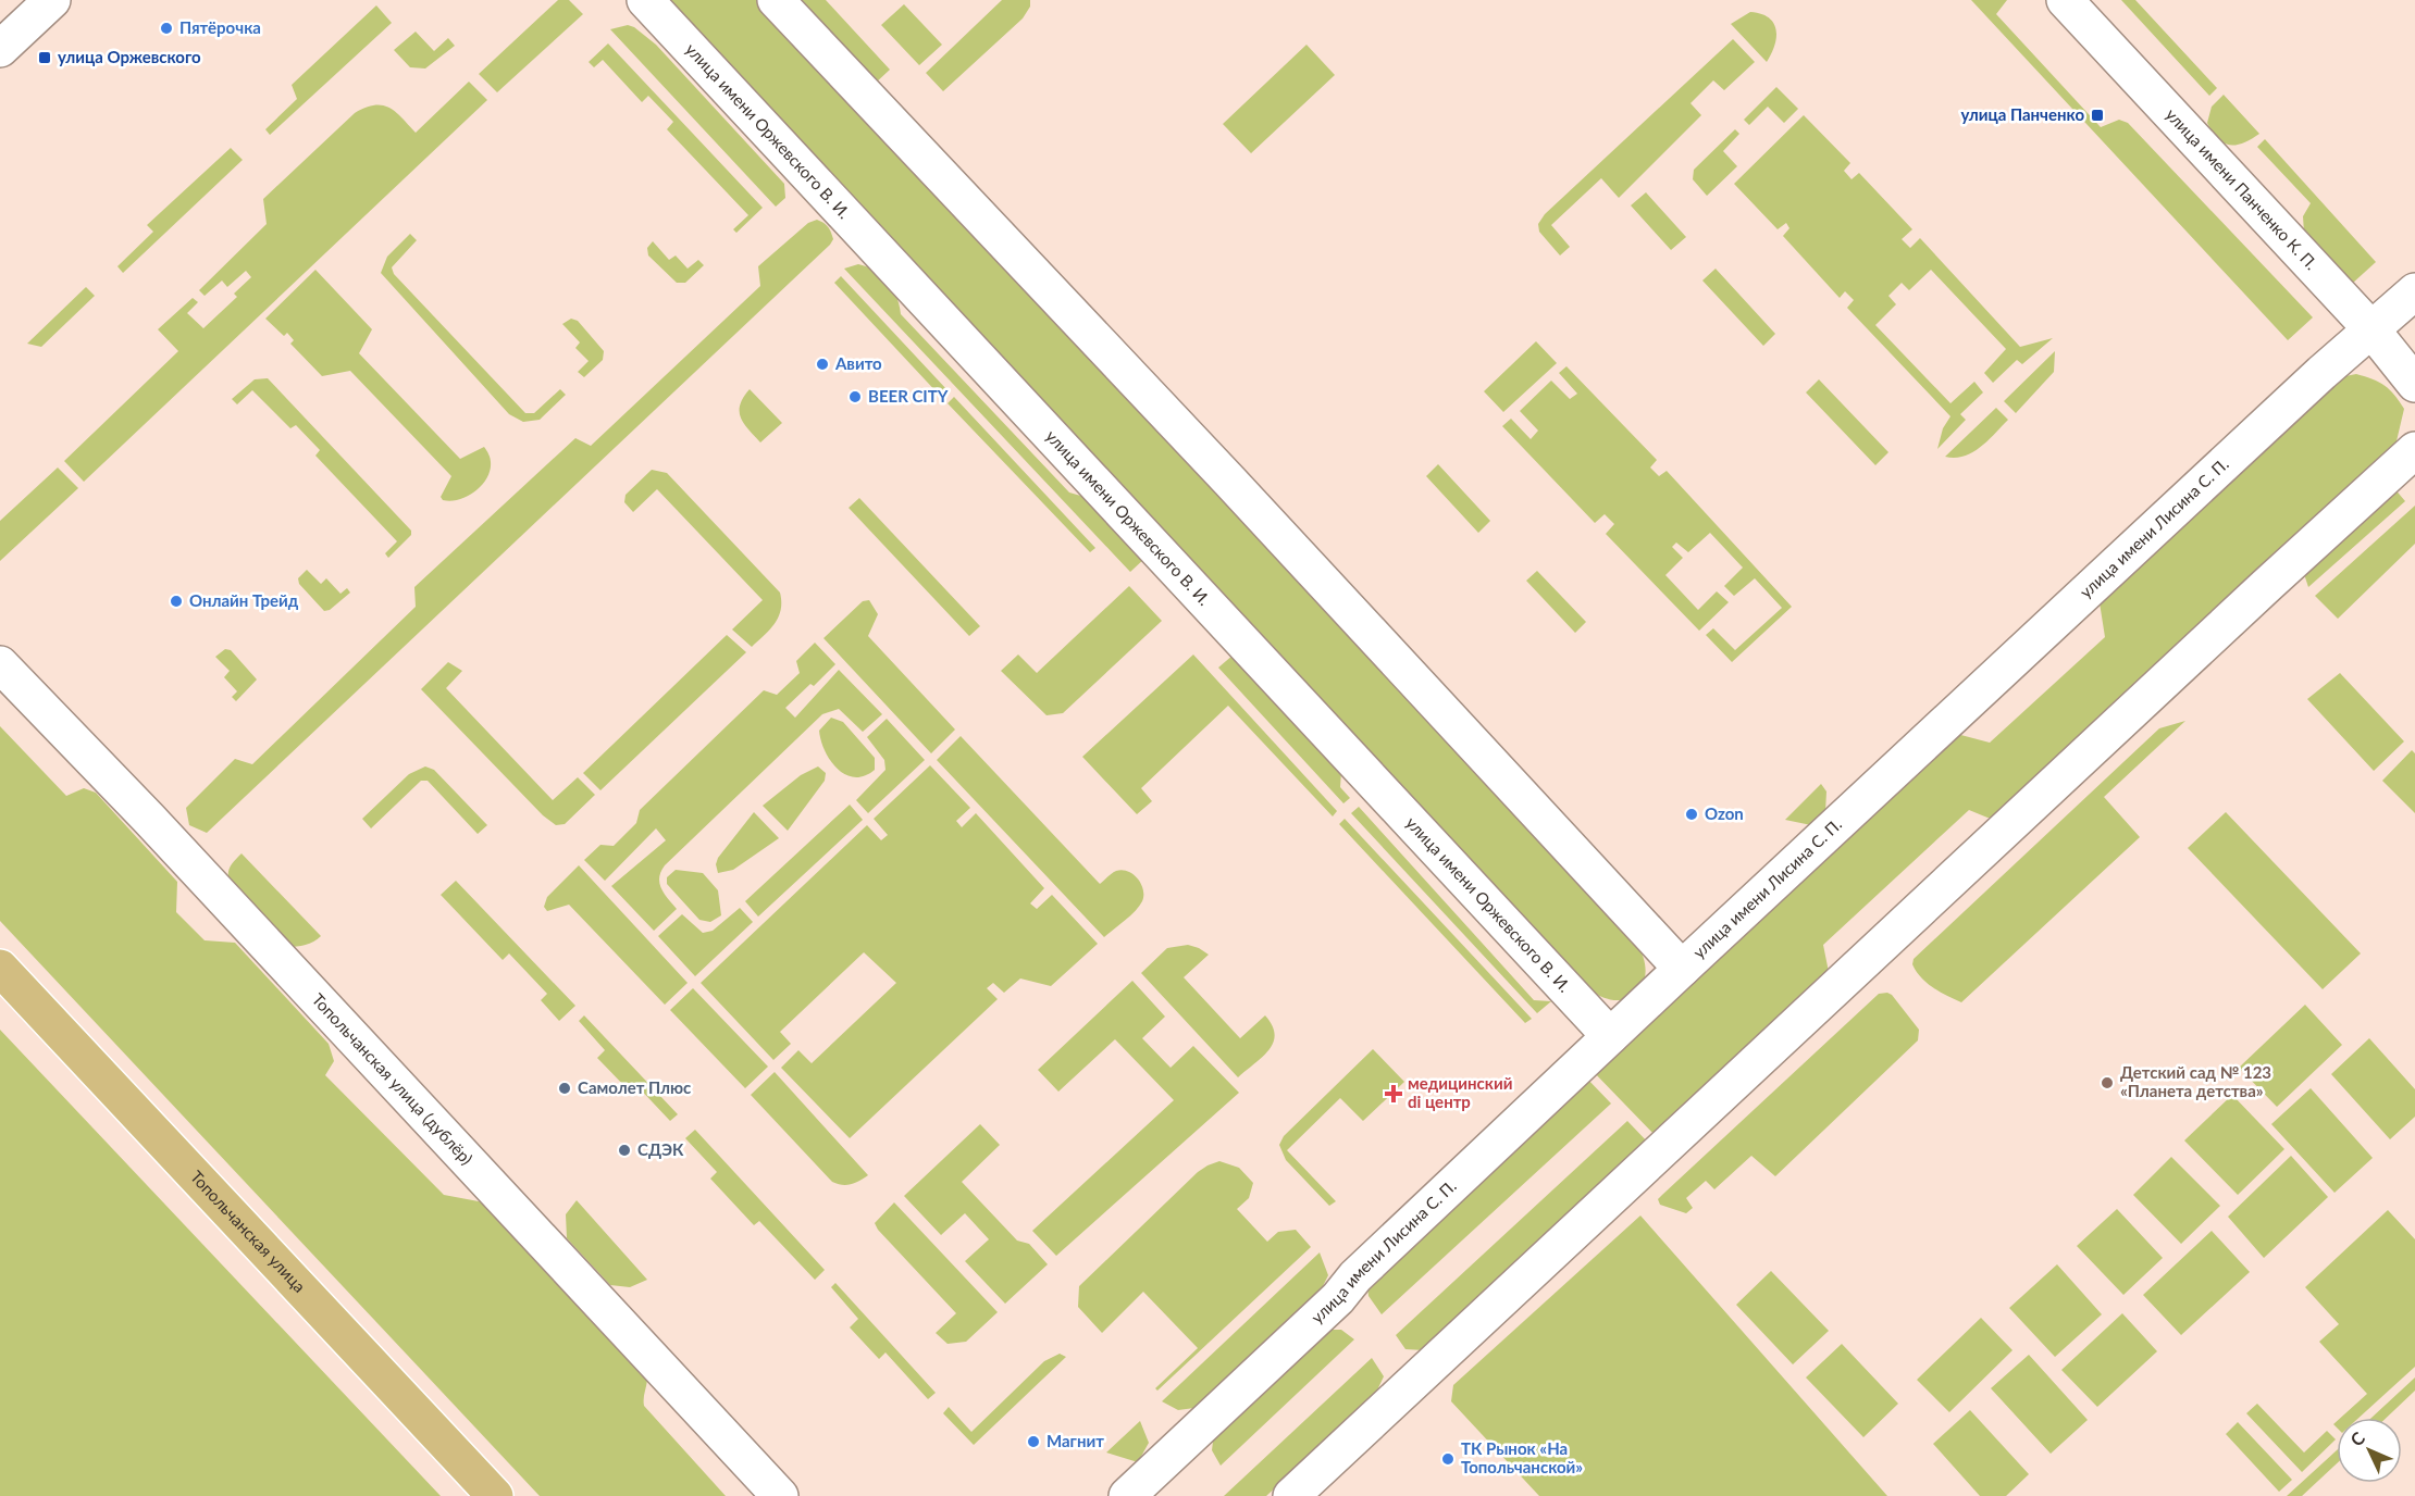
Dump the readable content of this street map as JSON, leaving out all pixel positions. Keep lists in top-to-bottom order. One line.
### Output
{"streets":{"main road":["Топольчанская улица"],"street":["улица имени Оржевского В. И.","улица имени Панченко К. П.","улица имени Лисина С. П.","Топольчанская улица (дублёр)"]},"crossings":[["улица имени Оржевского В. И.","улица имени Лисина С. П."],["улица имени Панченко К. П.","улица имени Лисина С. П."]],"places":{"other":["Пятёрочка","Авито","BEER CITY","Онлайн Трейд","Ozon","Детский сад № 123 «Планета детства»","Самолет Плюс","СДЭК","Магнит","ТК Рынок «На Топольчанской»"],"transit":["улица Оржевского","улица Панченко"],"health":["медицинский di центр"]},"north":"top left"}
